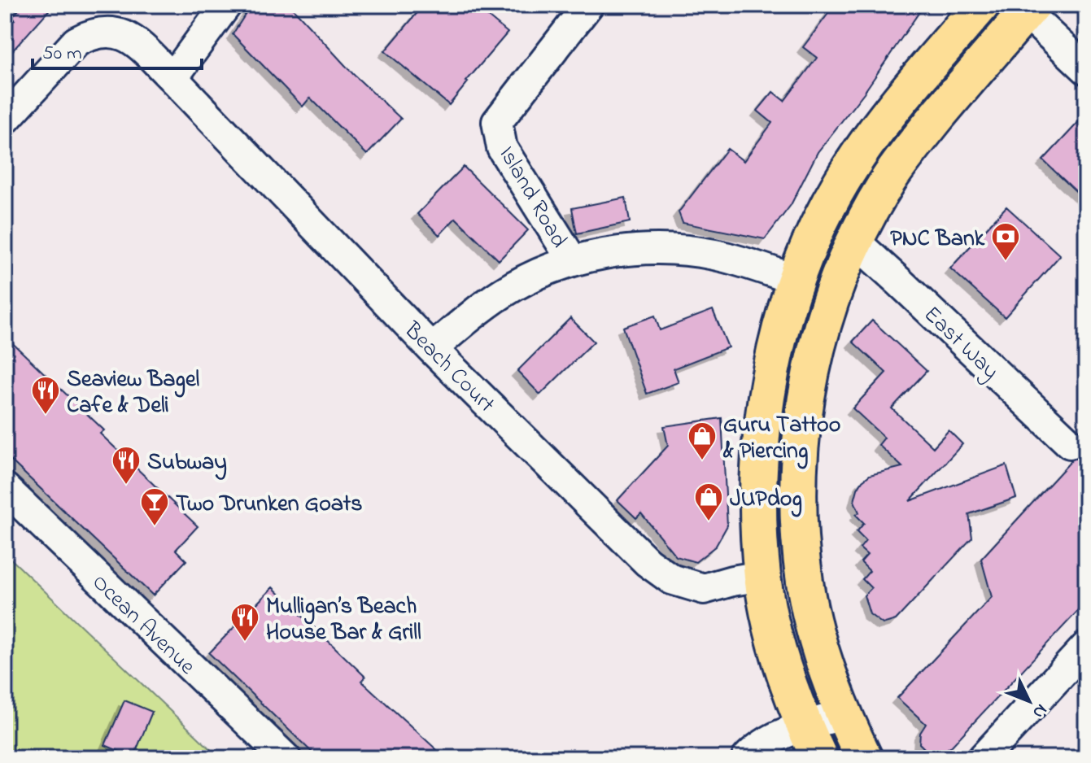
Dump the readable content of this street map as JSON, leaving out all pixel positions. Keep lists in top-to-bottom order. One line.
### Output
{"streets":{"street":["Island Road","East Way","Beach Court","Ocean Avenue"]},"places":{"bank":["PNC Bank"],"restaurant":["Seaview Bagel Cafe & Deli","Subway","Mulligan’s Beach House Bar & Grill"],"shop":["Guru Tattoo & Piercing","JUPdog"],"bar":["Two Drunken Goats"]},"scale_bar":"50 m","north":"bottom right"}
